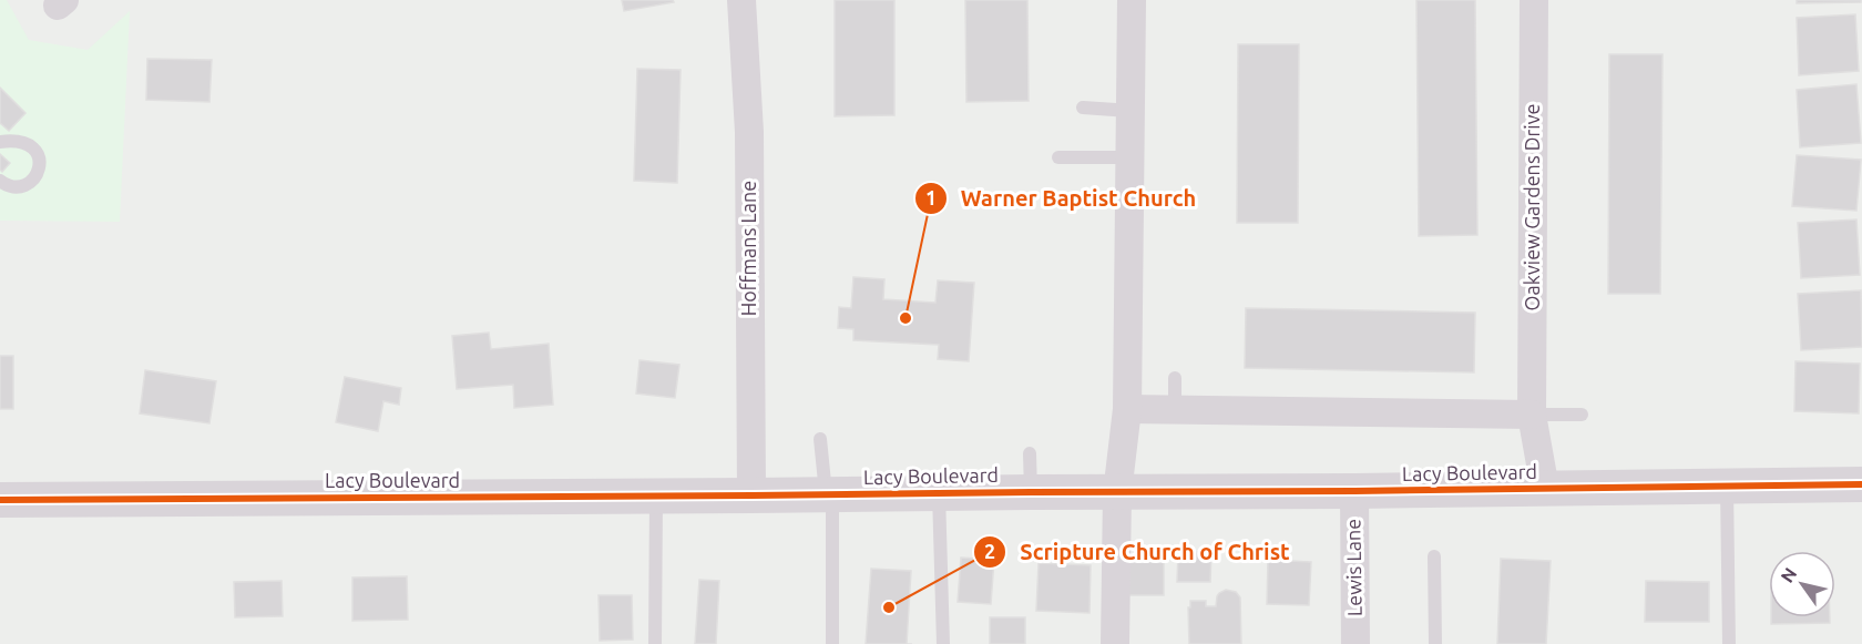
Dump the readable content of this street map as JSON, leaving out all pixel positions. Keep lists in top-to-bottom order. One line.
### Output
{"streets":{"street":["Oakview Gardens Drive","Hoffmans Lane","Lacy Boulevard","Lewis Lane"]},"crossings":[["Oakview Gardens Drive","Lacy Boulevard"],["Hoffmans Lane","Lacy Boulevard"],["Lacy Boulevard","Lewis Lane"]],"places":["Warner Baptist Church","Scripture Church of Christ"],"north":"top left"}
